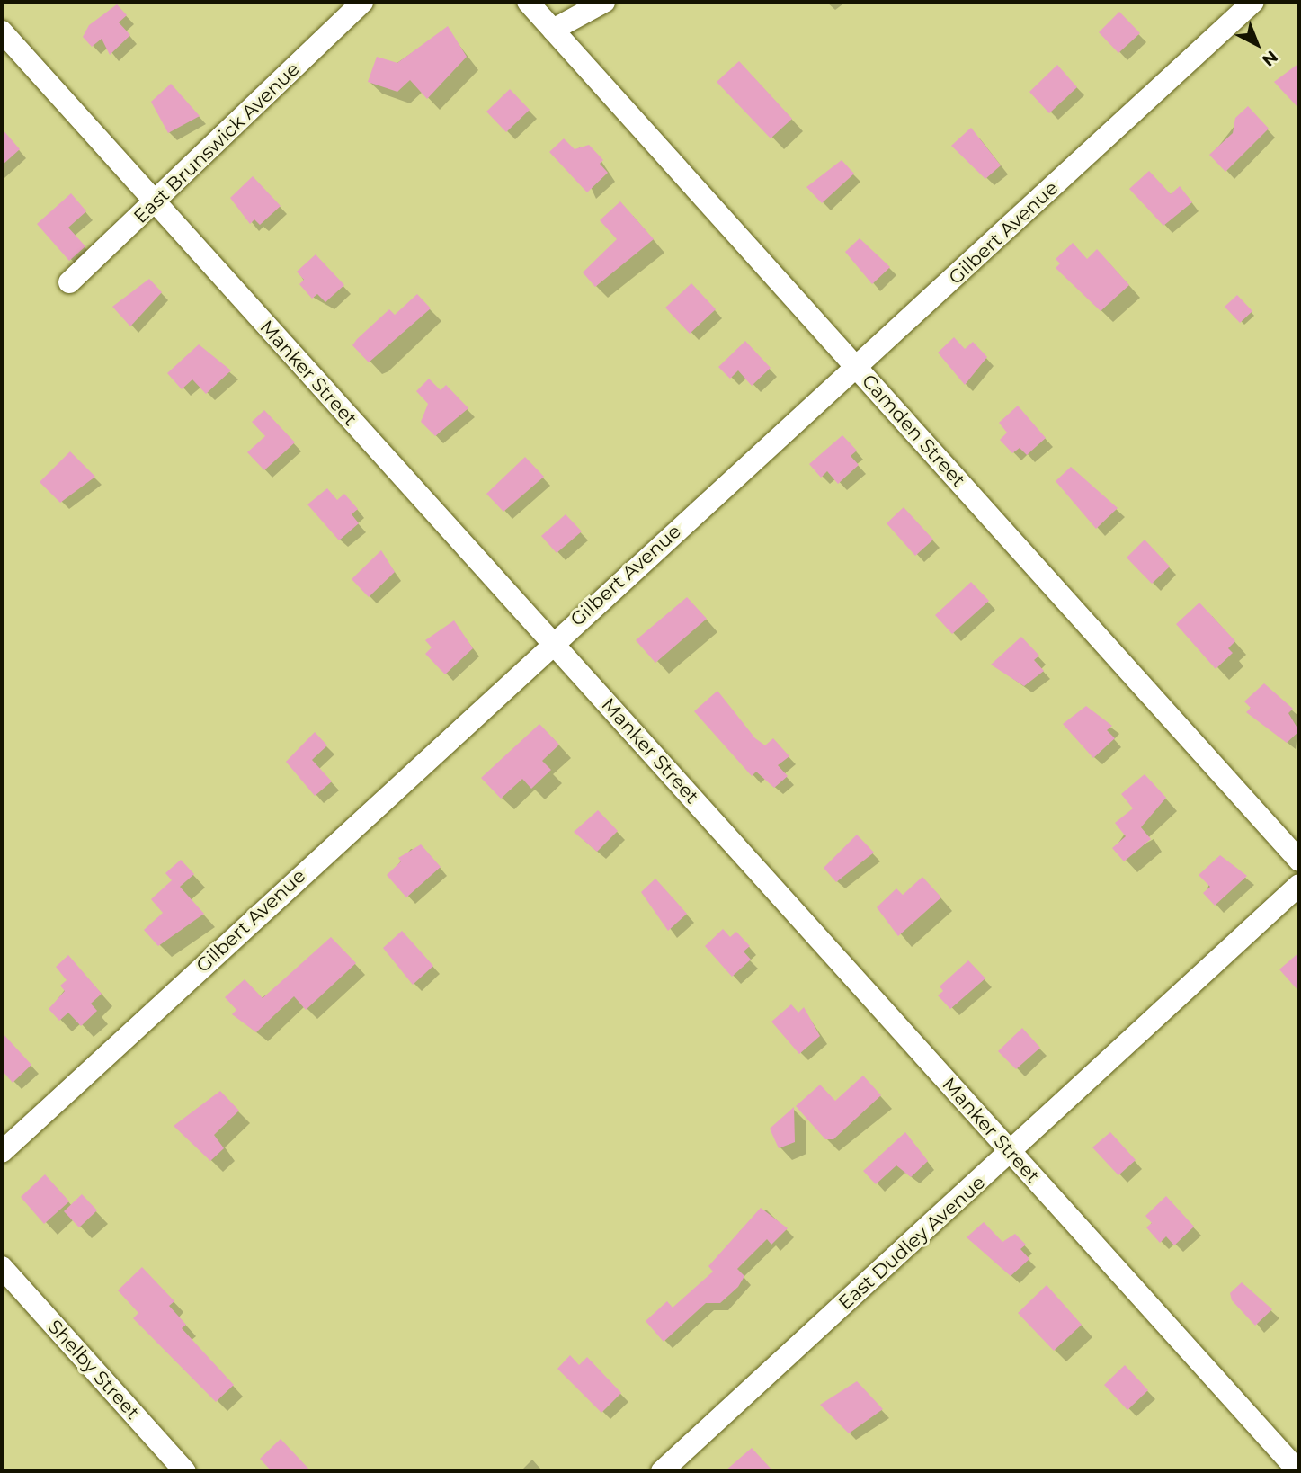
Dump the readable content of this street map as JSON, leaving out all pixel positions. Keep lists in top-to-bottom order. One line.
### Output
{"streets":{"street":["East Brunswick Avenue","Gilbert Avenue","Manker Street","Camden Street","East Dudley Avenue","Shelby Street"]},"crossings":[["East Brunswick Avenue","Manker Street"],["Gilbert Avenue","Manker Street"],["Gilbert Avenue","Camden Street"],["Manker Street","East Dudley Avenue"]],"north":"bottom right"}
